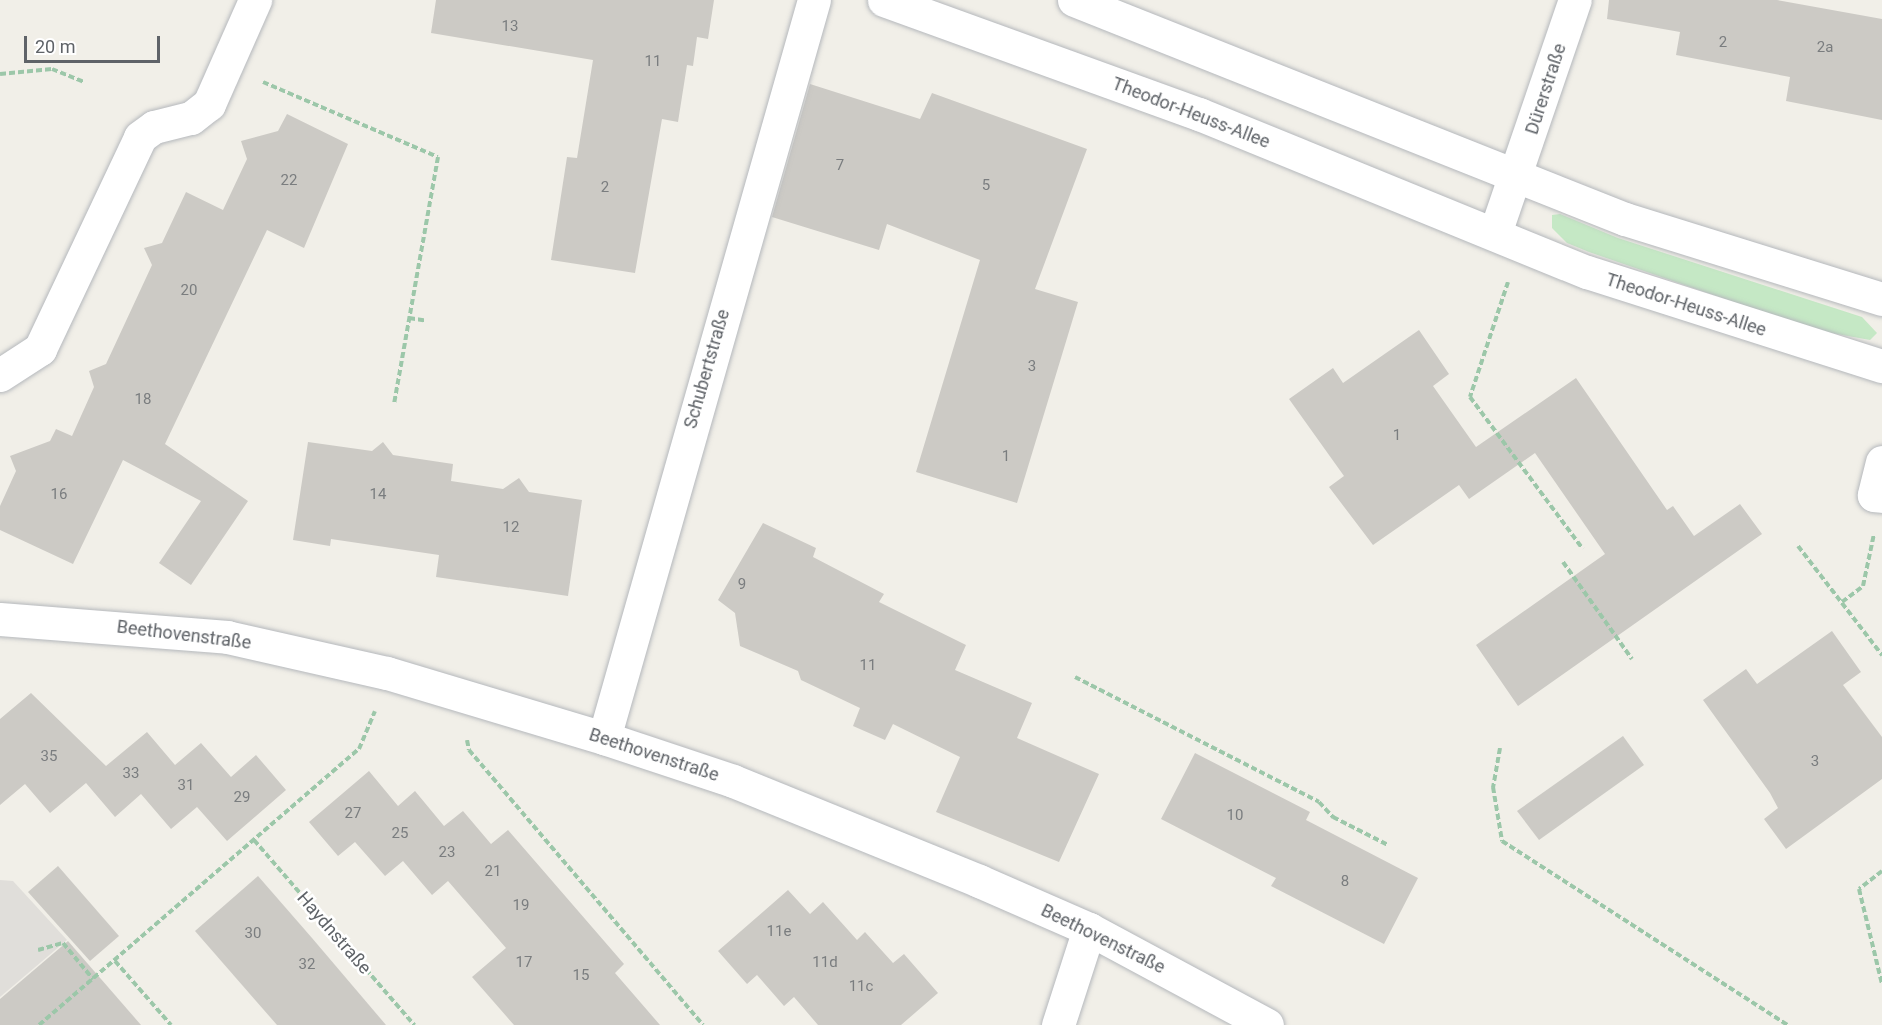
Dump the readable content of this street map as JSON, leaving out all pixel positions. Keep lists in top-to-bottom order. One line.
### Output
{"streets":{"street":["Dürerstraße","Theodor-Heuss-Allee","Schubertstraße","Beethovenstraße"],"path":["Haydnstraße"]},"crossings":[["Schubertstraße","Beethovenstraße"]],"house_numbers":["13","2","2a","11","7","22","5","2","20","3","18","1","1","16","14","12","9","11","35","3","33","31","29","27","10","25","23","21","8","19","11e","30","17","11d","32","15","11c"],"scale_bar":"20 m"}
